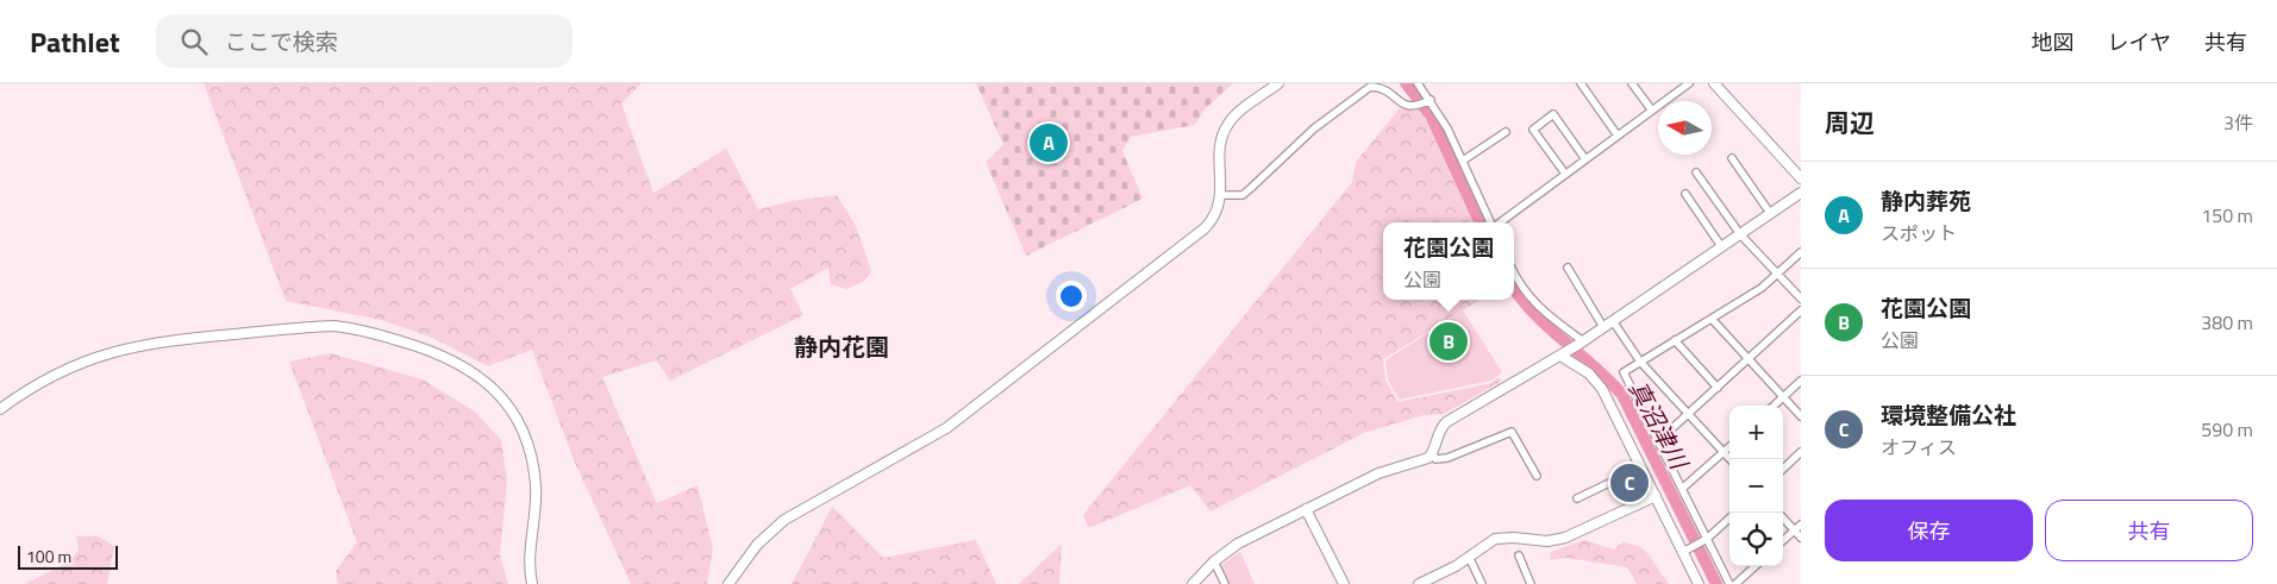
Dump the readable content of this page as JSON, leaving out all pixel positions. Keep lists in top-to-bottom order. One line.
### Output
{"districts":["静内花園"],"water":["真沼津川"],"scale_bar":"100 m","north":"left","page":{"header":"Pathlet","search":"ここで検索","nav":["地図","レイヤ","共有"],"heading":["周辺","3件"],"pins":["A","B","C"],"list":[{"mark":"A","name":"静内葬苑","note":"スポット","value":"150 m"},{"mark":"B","name":"花園公園","note":"公園","value":"380 m"},{"mark":"C","name":"環境整備公社","note":"オフィス","value":"590 m"}],"popup":["花園公園","公園"],"map_buttons":["+","−"],"buttons":["保存","共有"],"scale":"100 m"}}
